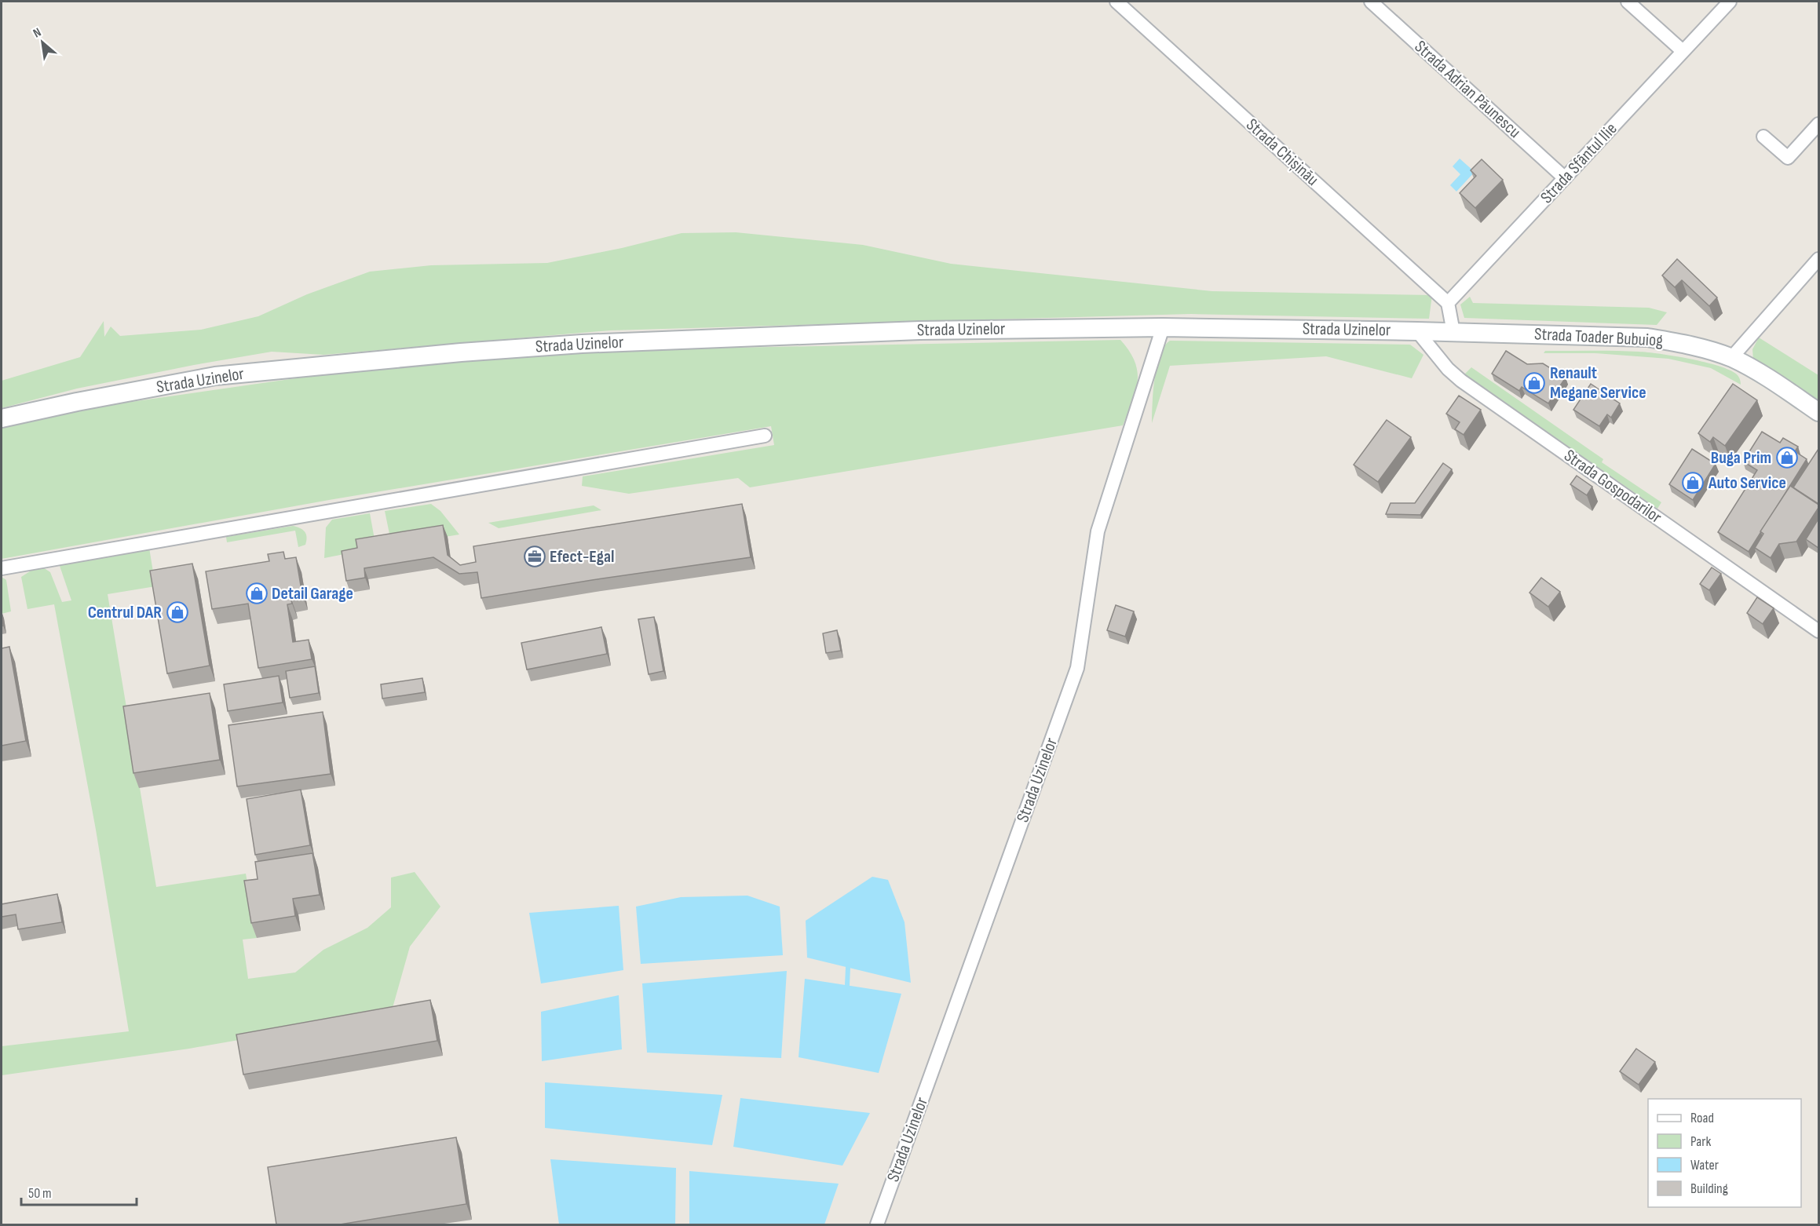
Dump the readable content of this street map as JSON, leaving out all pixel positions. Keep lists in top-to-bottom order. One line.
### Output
{"streets":{"street":["Strada Adrian Păunescu","Strada Chișinău","Strada Sfântul Ilie","Strada Uzinelor","Strada Toader Bubuiog","Strada Gospodarilor"]},"crossings":[["Strada Adrian Păunescu","Strada Sfântul Ilie"],["Strada Chișinău","Strada Sfântul Ilie"],["Strada Uzinelor","Strada Toader Bubuiog"],["Strada Uzinelor","Strada Gospodarilor"],["Strada Toader Bubuiog","Strada Gospodarilor"]],"places":{"shop":["Renault Megane Service","Buga Prim","Auto Service","Detail Garage","Centrul DAR"],"office":["Efect-Egal"]},"legend":["Road","Park","Water","Building"],"scale_bar":"50 m","north":"top left"}
